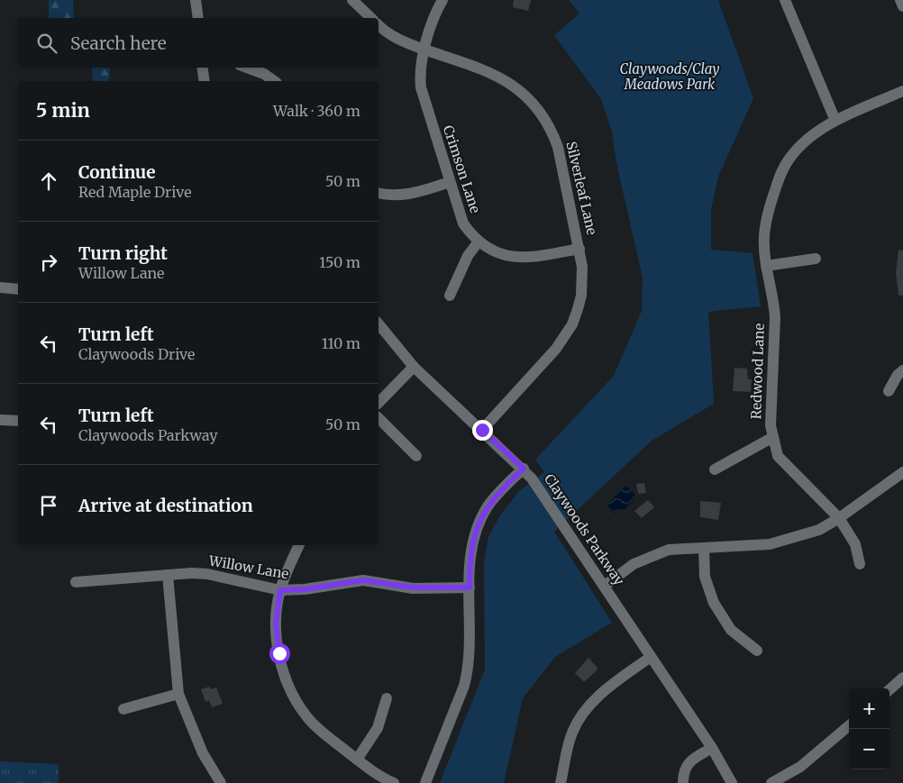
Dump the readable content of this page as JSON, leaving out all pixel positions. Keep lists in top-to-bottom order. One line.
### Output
{"streets":{"street":["Crimson Lane","Silverleaf Lane","Redwood Lane","Claywoods Parkway","Willow Lane"]},"crossings":[["Crimson Lane","Silverleaf Lane"],["Silverleaf Lane","Claywoods Parkway"]],"parks":["Claywoods/Clay Meadows Park"],"page":{"search":"Search here","heading":["5 min","Walk · 360 m"],"list":[["Continue","Red Maple Drive","50 m"],["Turn right","Willow Lane","150 m"],["Turn left","Claywoods Drive","110 m"],["Turn left","Claywoods Parkway","50 m"],"Arrive at destination"],"map_buttons":["+","−"]}}
